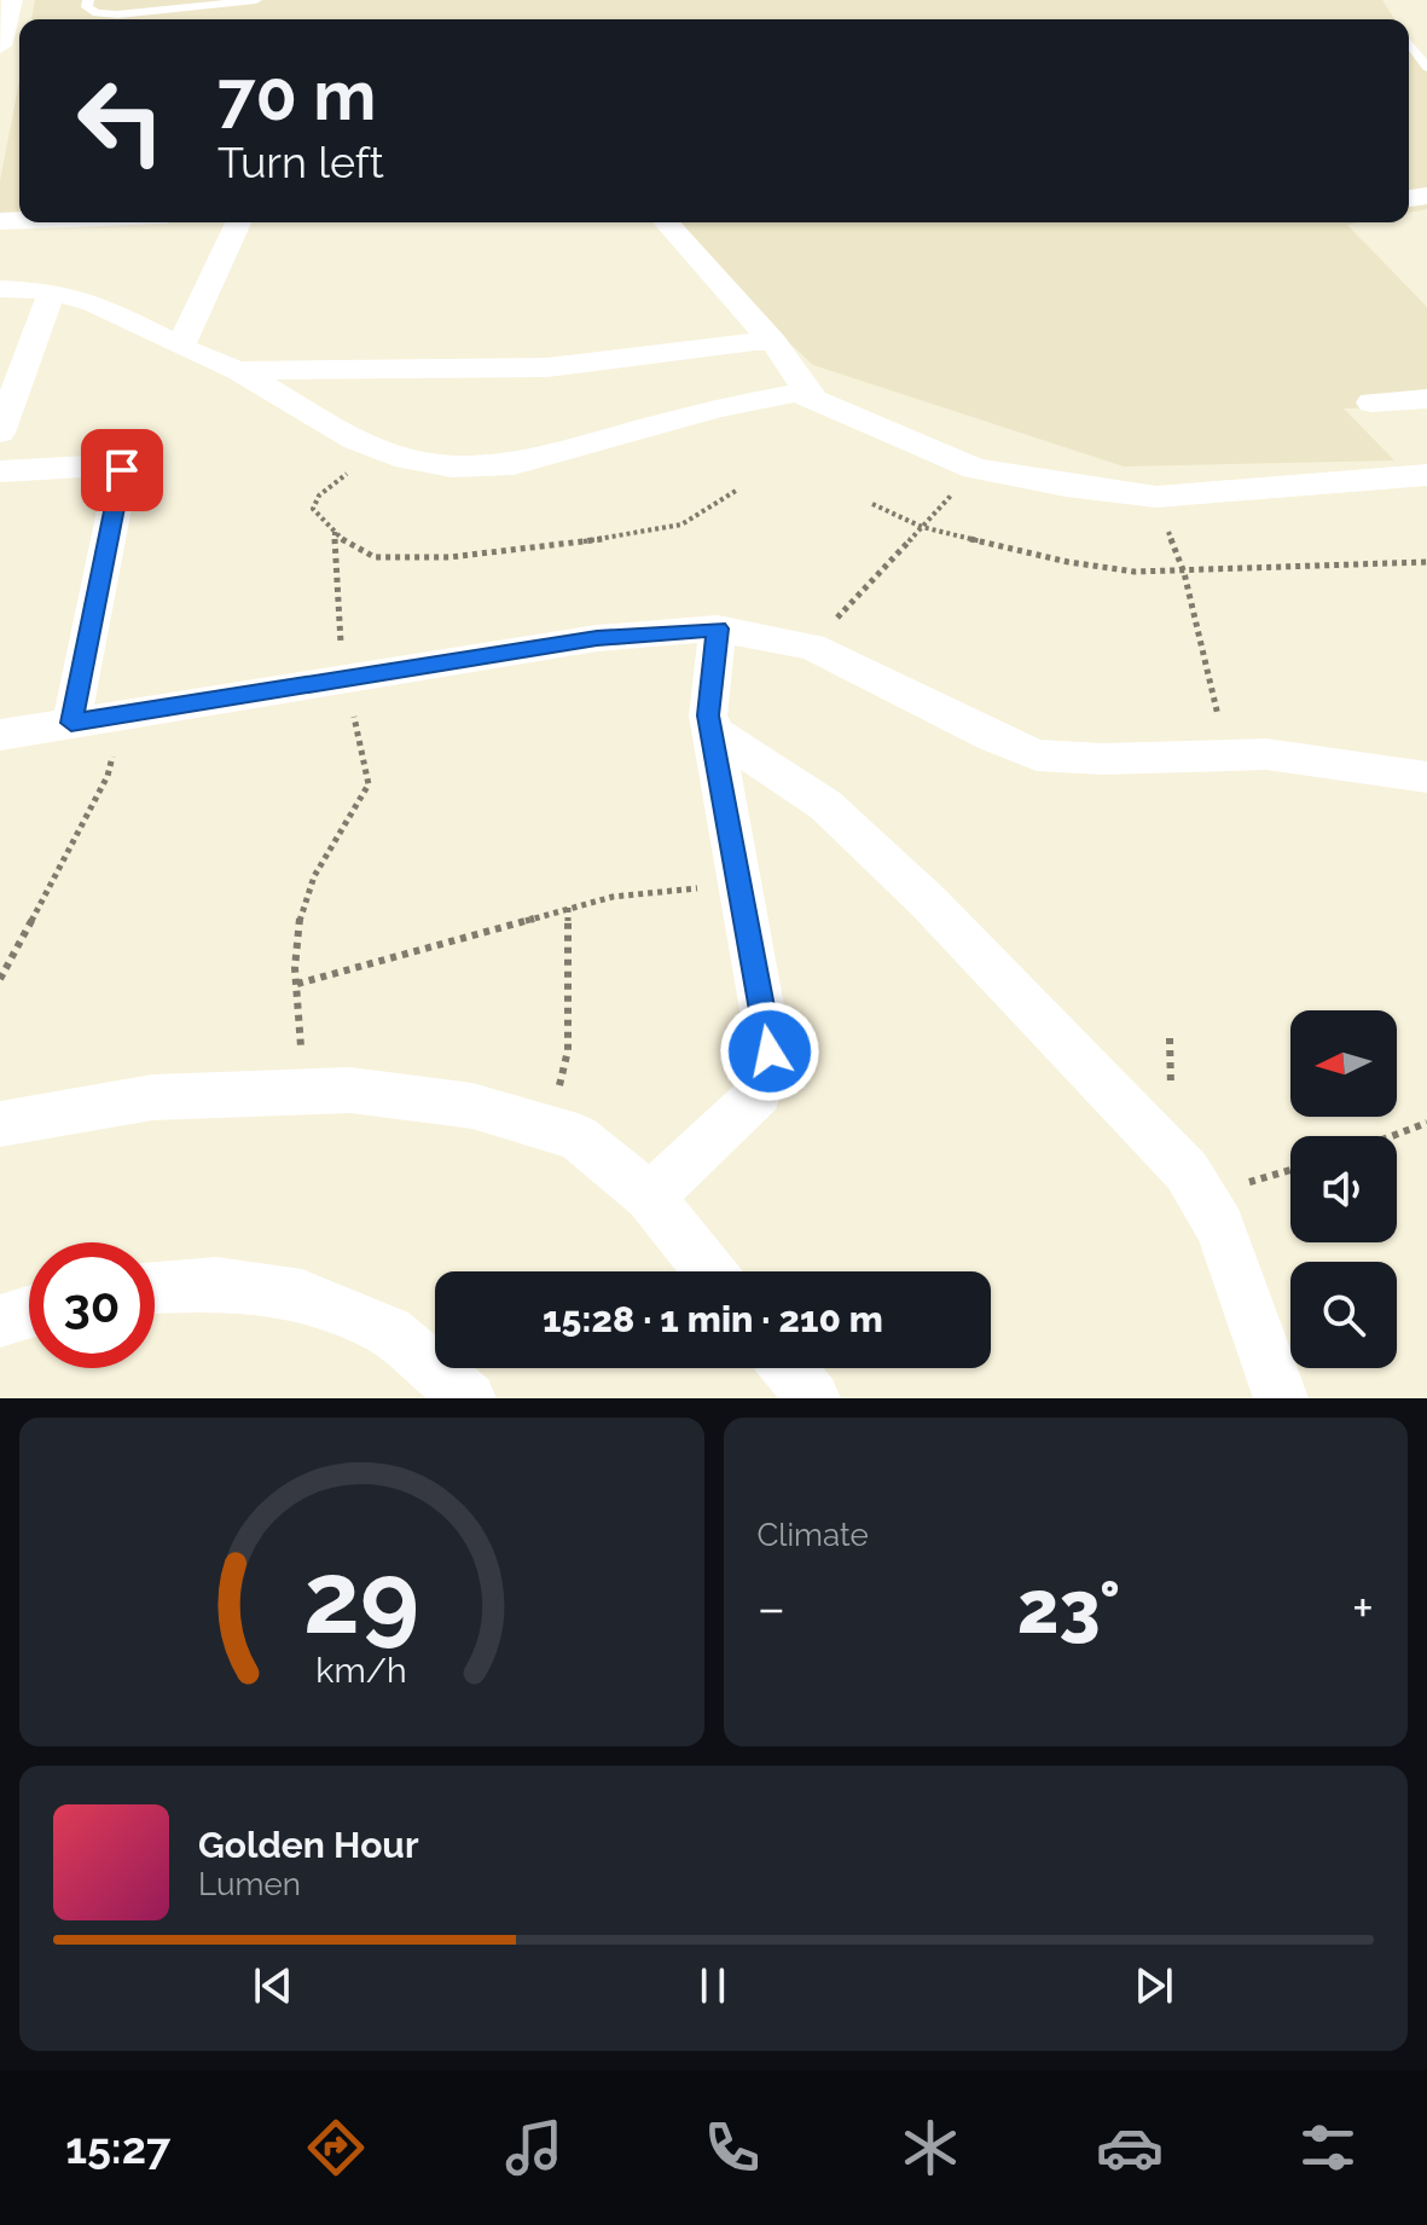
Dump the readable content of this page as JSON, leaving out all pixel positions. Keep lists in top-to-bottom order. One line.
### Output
{"north":"left","page":{"turn":["70 m","Turn left"],"limit":"30","trip":"15:28 · 1 min · 210 m","tile":"Climate","heat":["−","23°","+"],"song":["Golden Hour","Lumen"],"tabs":"15:27","gauge":["29","km/h"]}}
